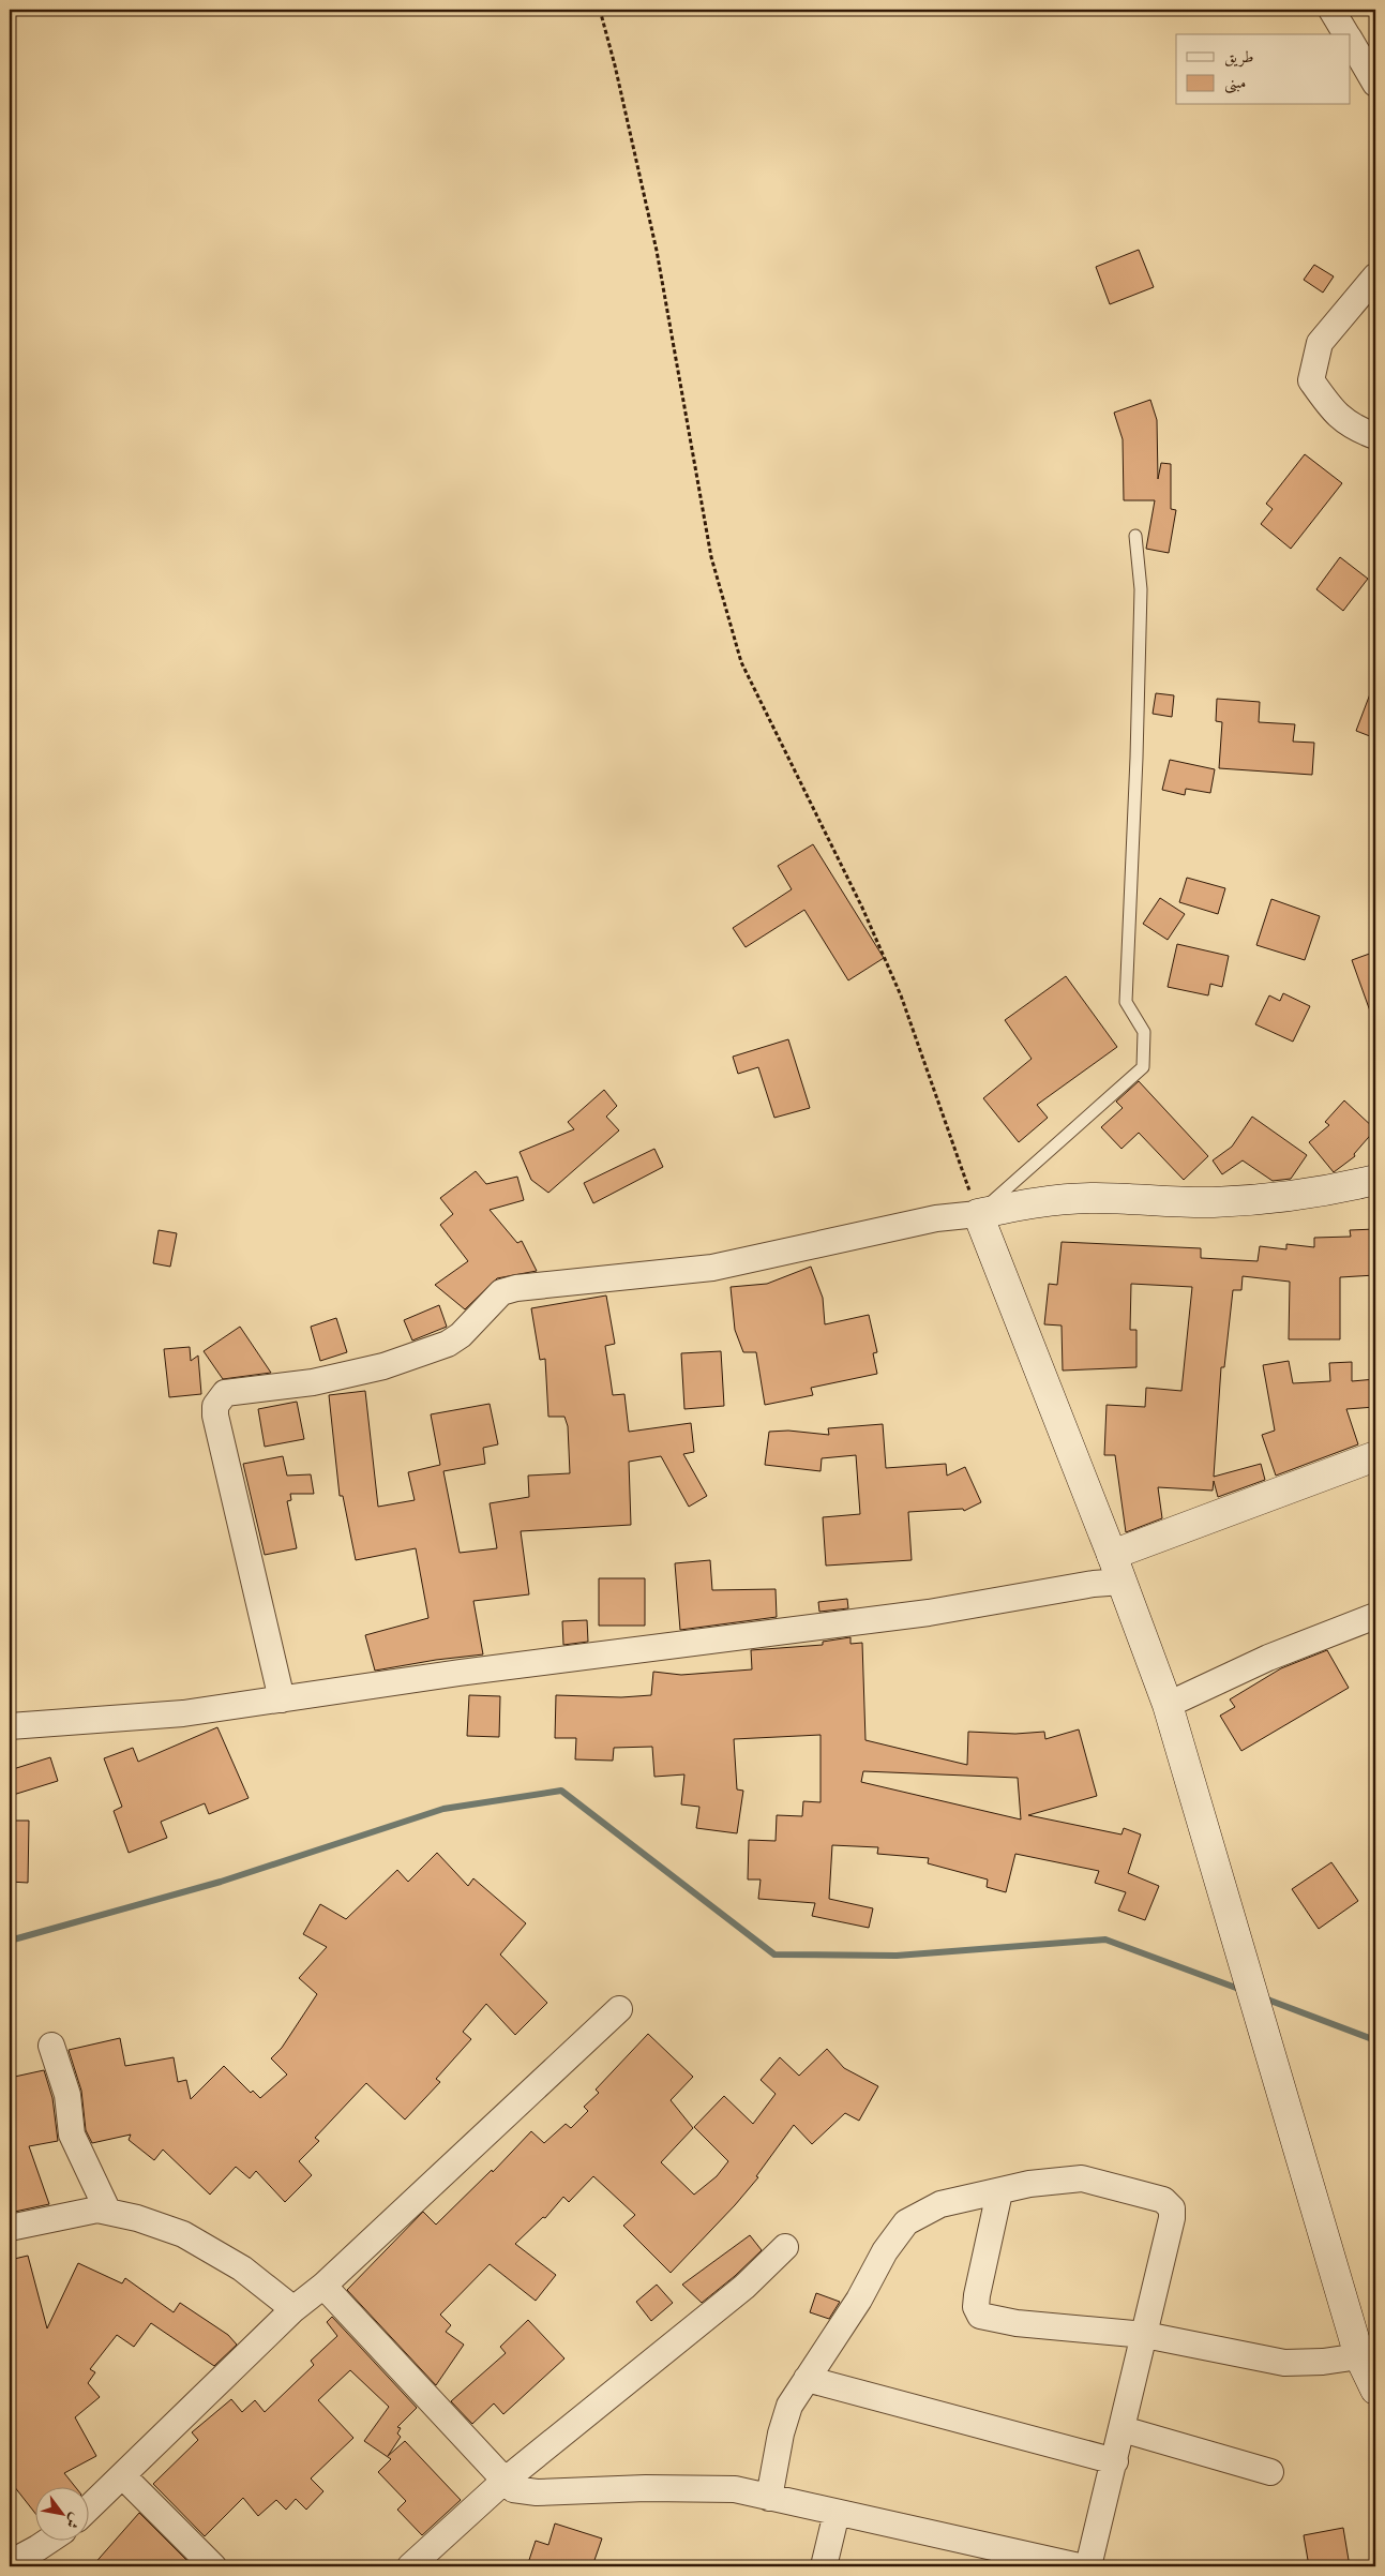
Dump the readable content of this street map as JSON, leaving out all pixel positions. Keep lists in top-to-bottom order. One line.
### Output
{"legend":["طريق","مبنى"],"north":"bottom right"}
